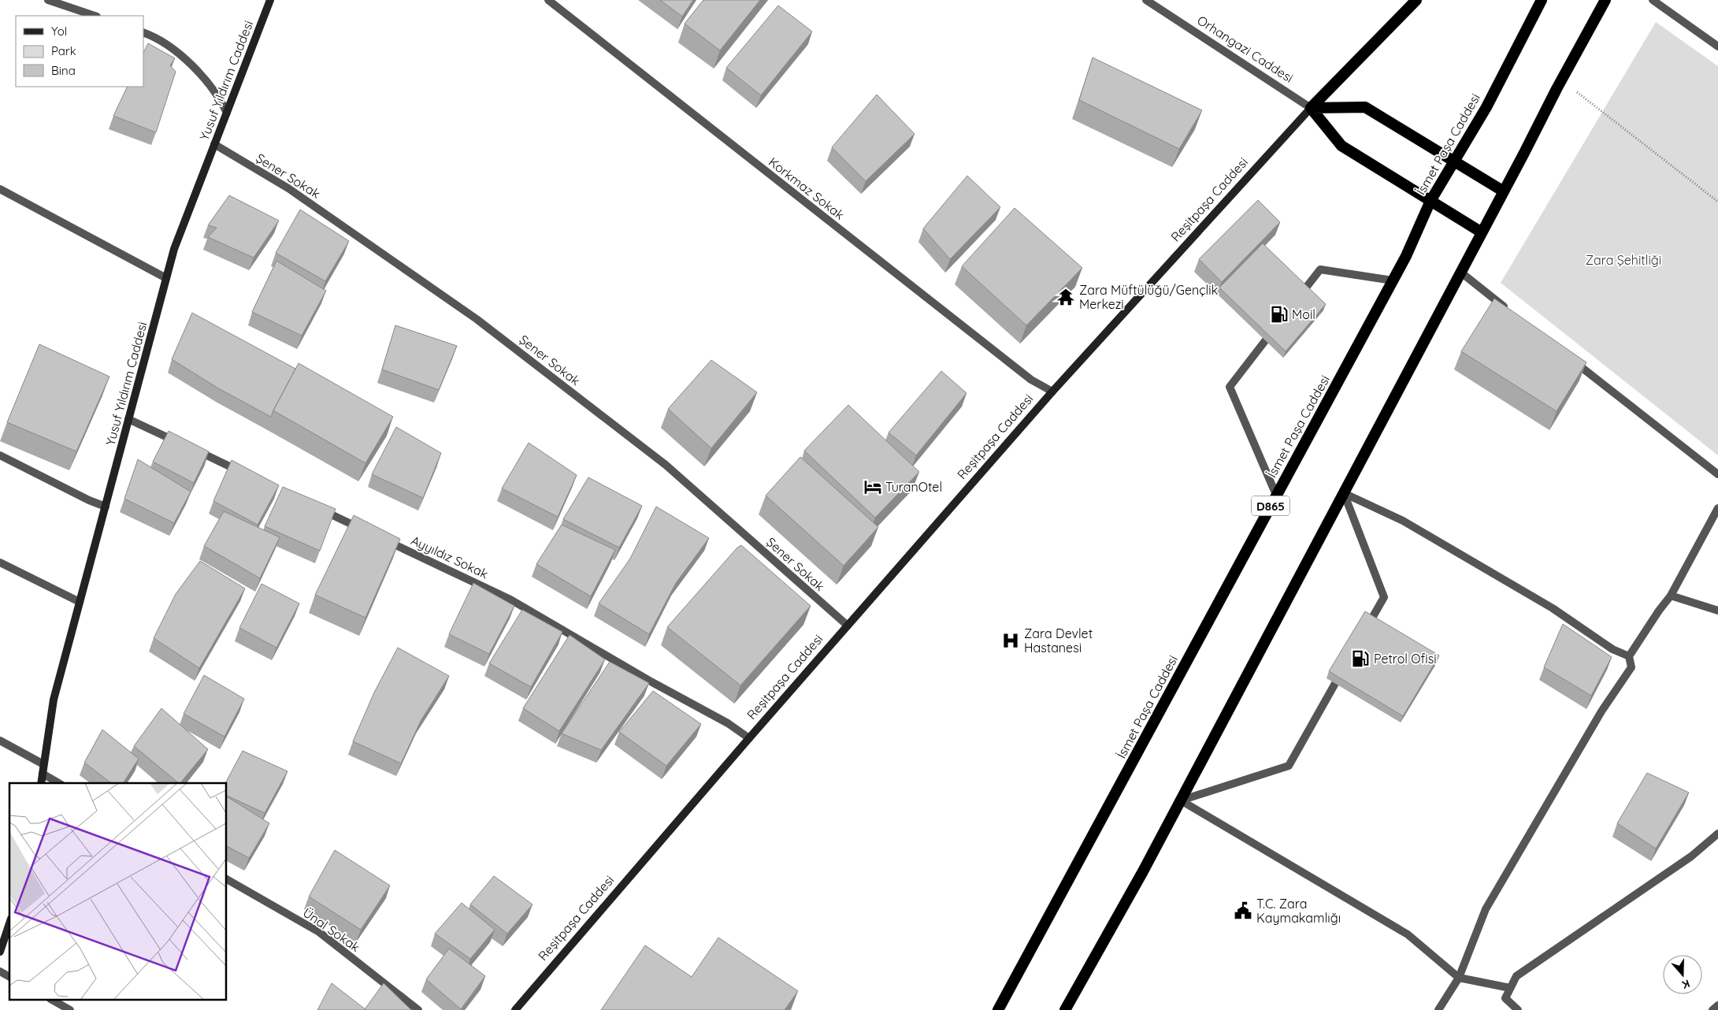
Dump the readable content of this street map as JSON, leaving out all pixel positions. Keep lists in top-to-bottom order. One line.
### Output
{"streets":{"highway":["Orhangazi Caddesi","İsmet Paşa Caddesi","Reşitpaşa Caddesi","D865"],"main road":["Yusuf Yıldırım Caddesi"],"street":["Şener Sokak","Korkmaz Sokak","Ayyıldız Sokak","Ünal Sokak"]},"crossings":[["Orhangazi Caddesi","İsmet Paşa Caddesi"],["Orhangazi Caddesi","Reşitpaşa Caddesi"],["Yusuf Yıldırım Caddesi","Şener Sokak"],["Şener Sokak","Reşitpaşa Caddesi"],["Korkmaz Sokak","Reşitpaşa Caddesi"],["Reşitpaşa Caddesi","Ayyıldız Sokak"]],"parks":["Zara Şehitliği"],"places":{"temple":["Zara Müftülüğü/Gençlik Merkezi"],"fuel station":["Moil","Petrol Ofisi"],"hotel":["TuranOtel"],"hospital":["Zara Devlet Hastanesi"],"public building":["T.C. Zara Kaymakamlığı"]},"legend":["Yol","Park","Bina"],"north":"bottom"}
